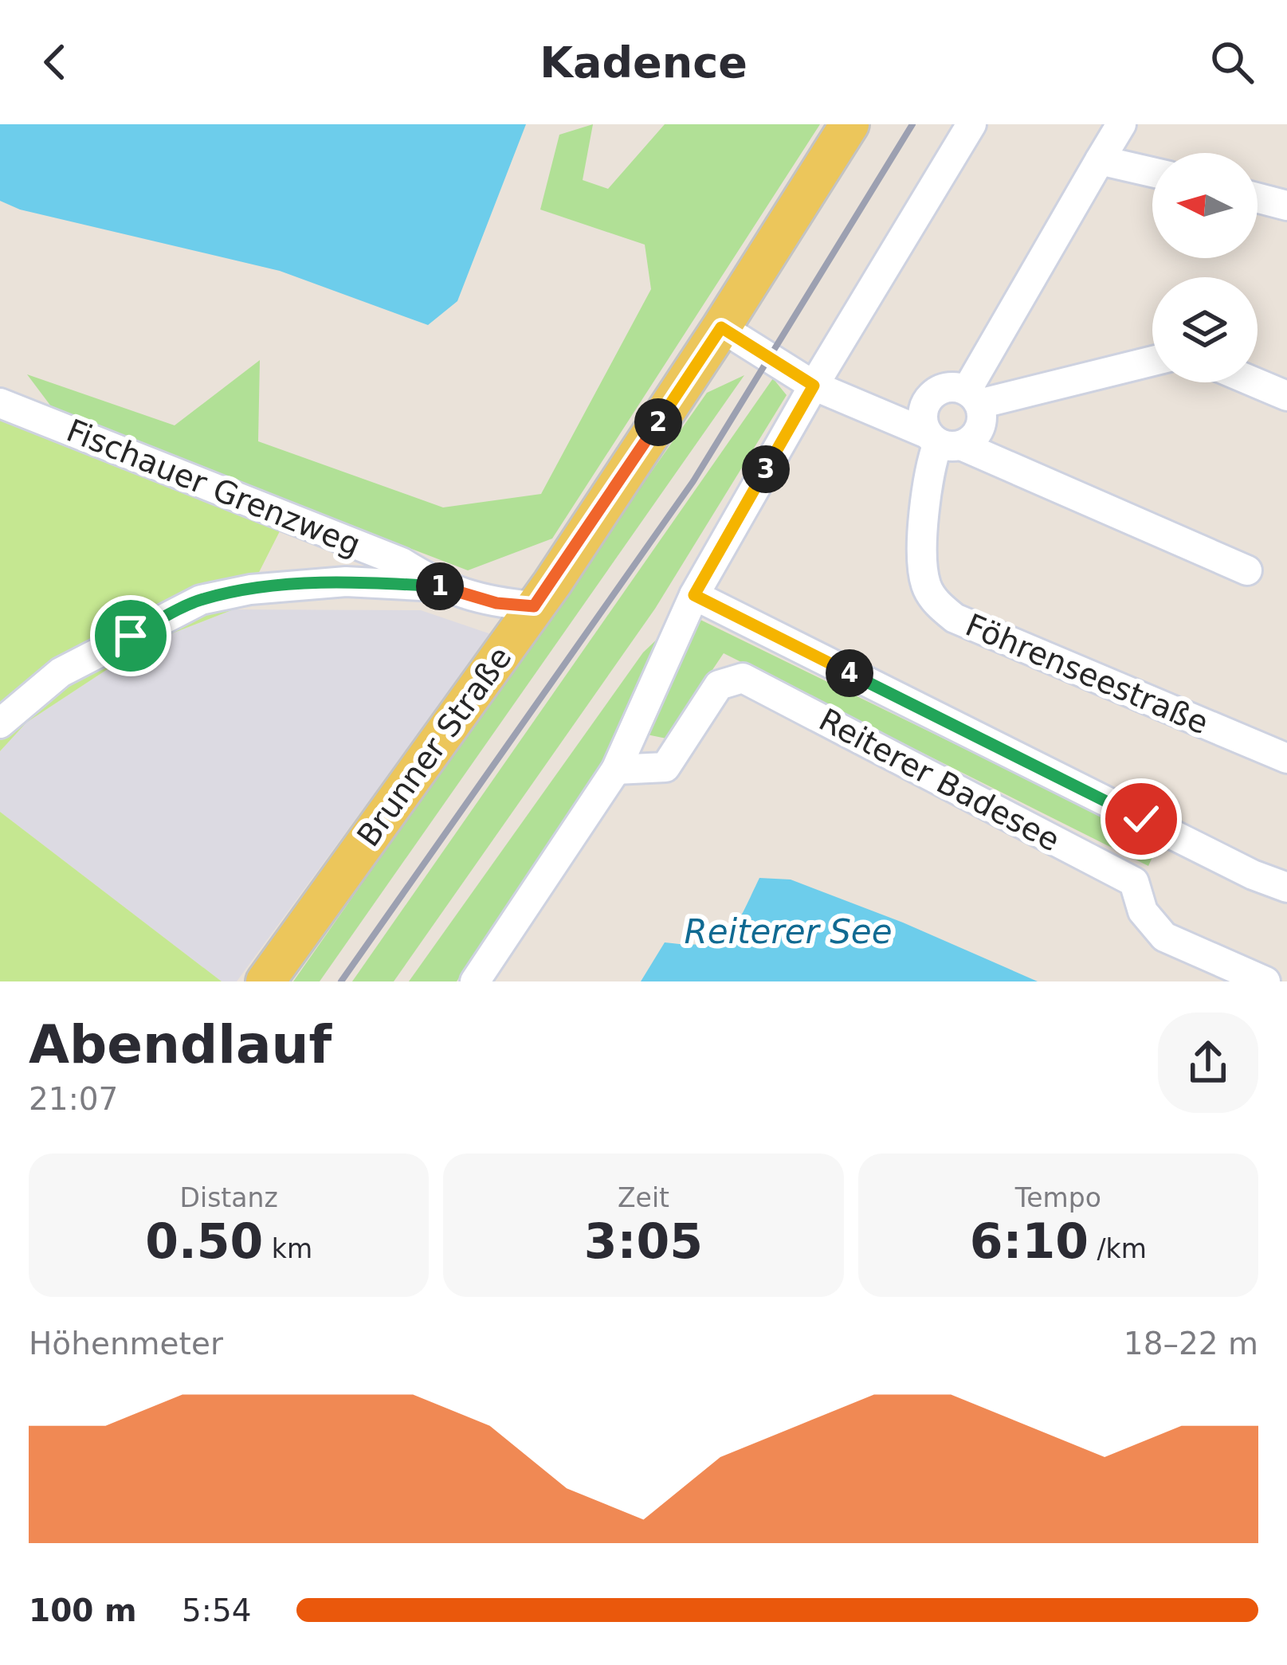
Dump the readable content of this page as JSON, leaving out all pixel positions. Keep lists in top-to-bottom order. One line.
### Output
{"streets":{"main road":["Brunner Straße"],"street":["Fischauer Grenzweg","Föhrenseestraße","Reiterer Badesee"]},"crossings":[["Fischauer Grenzweg","Brunner Straße"]],"water":["Reiterer See"],"north":"left","page":{"header":"Kadence","pins":["2","3","1","4"],"heading":["Abendlauf","21:07"],"stats":[["Distanz","0.50 km"],["Zeit","3:05"],["Tempo","6:10 /km"]],"chart":["Höhenmeter","18–22 m"],"list":[{"name":"100 m","note":"5:54"}]}}
